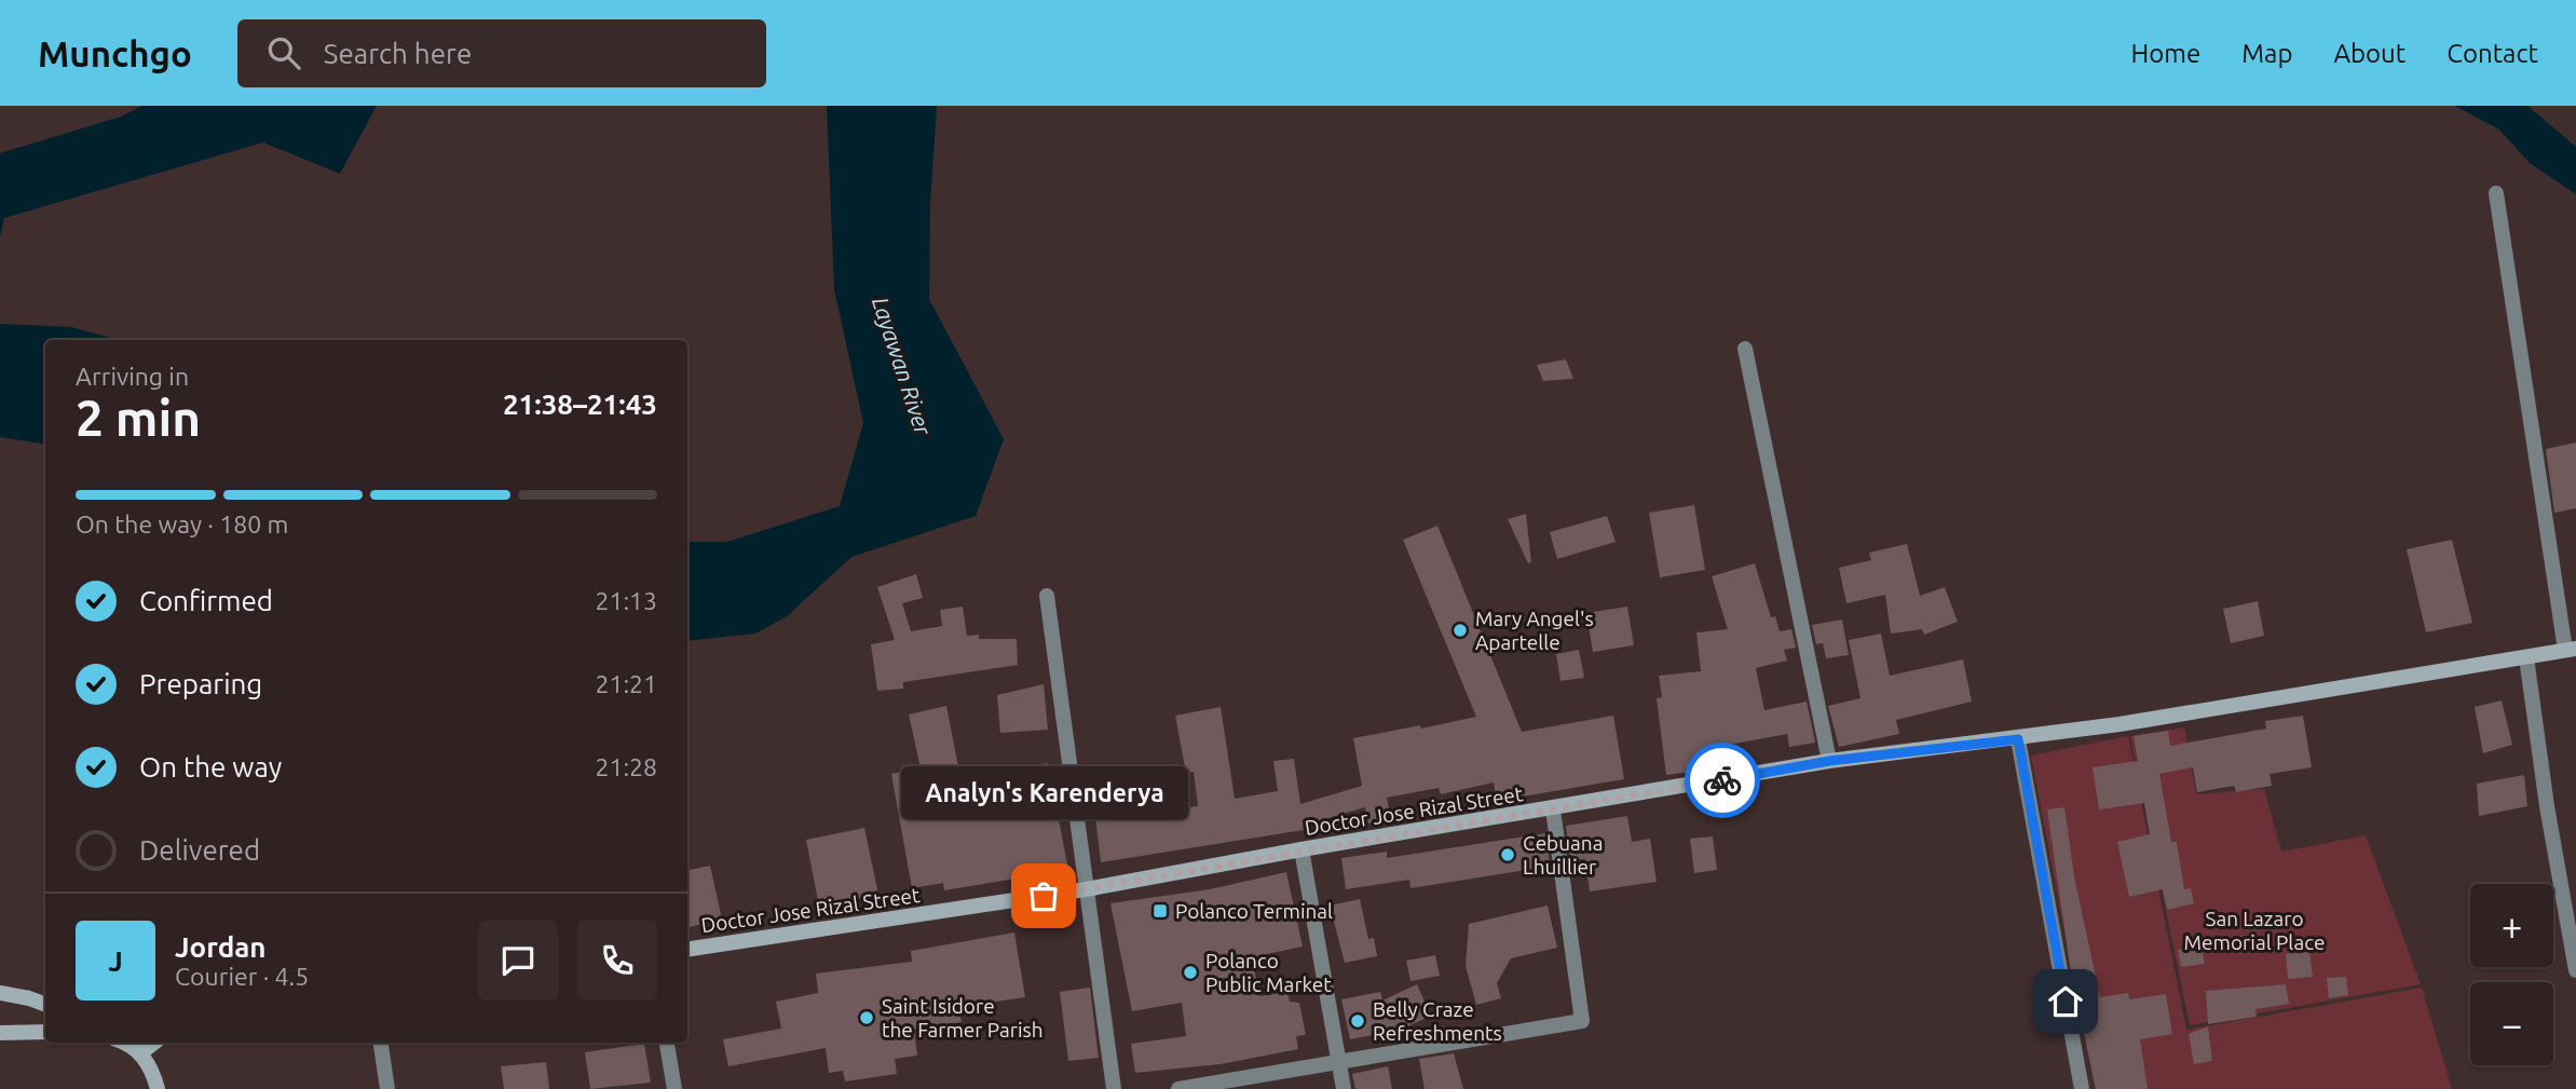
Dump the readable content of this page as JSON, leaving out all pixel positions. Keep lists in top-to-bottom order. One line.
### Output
{"streets":{"main road":["Doctor Jose Rizal Street"]},"water":["Layawan River"],"parks":["San Lazaro Memorial Place"],"places":{"other":["Mary Angel's Apartelle","Cebuana Lhuillier","Analyn's Karenderya","Polanco Public Market","Saint Isidore the Farmer Parish","Belly Craze Refreshments"],"transit":["Polanco Terminal"]},"page":{"header":"Munchgo","search":"Search here","nav":["Home","Map","About","Contact"],"heading":["2 min","Arriving in","21:38–21:43"],"panel":["Jordan","Courier · 4.5"],"bar":"On the way · 180 m","list":[["Confirmed","21:13"],["Preparing","21:21"],["On the way","21:28"],"Delivered"],"bubble":"Analyn's Karenderya","map_buttons":["+","−"],"round":"J"}}
